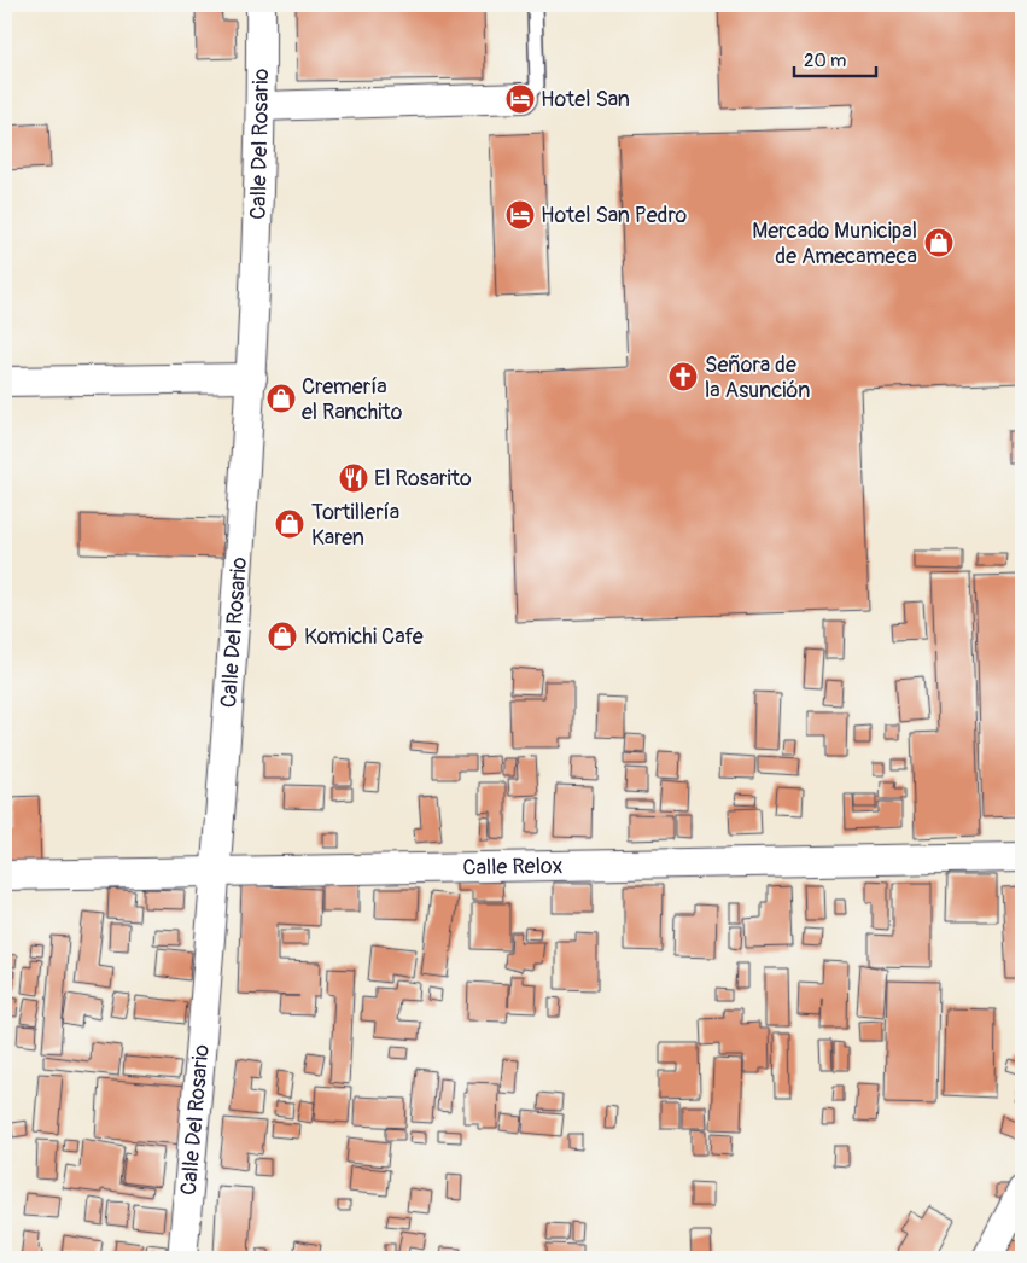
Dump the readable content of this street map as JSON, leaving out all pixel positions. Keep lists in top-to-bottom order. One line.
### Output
{"streets":{"street":["Calle Del Rosario","Calle Relox"]},"crossings":[["Calle Del Rosario","Calle Relox"]],"places":{"hotel":["Hotel San","Hotel San Pedro"],"shop":["Mercado Municipal de Amecameca","Cremería el Ranchito","Tortillería Karen","Komichi Cafe"],"church":["Señora de la Asunción"],"restaurant":["El Rosarito"]},"scale_bar":"20 m"}
